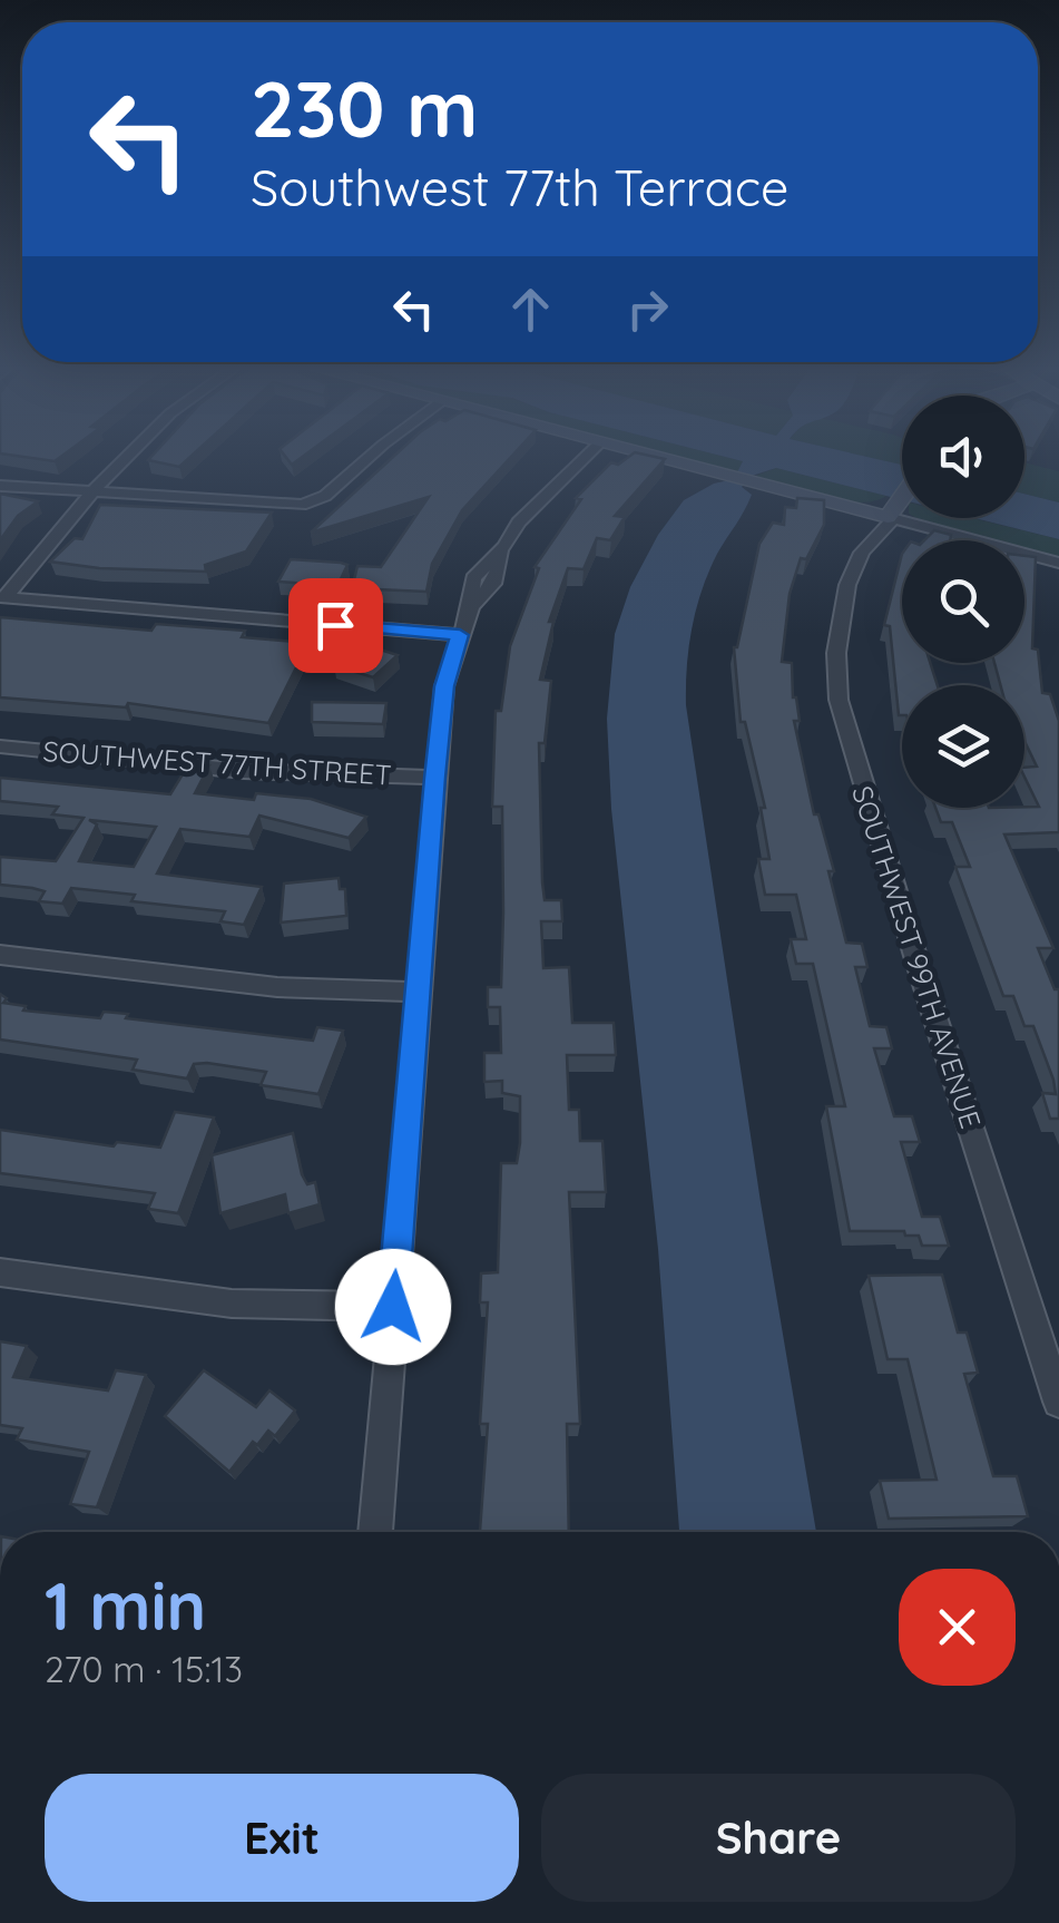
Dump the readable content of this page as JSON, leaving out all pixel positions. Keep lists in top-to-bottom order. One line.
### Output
{"streets":{"street":["SOUTHWEST 77TH STREET","SOUTHWEST 99TH AVENUE"]},"page":{"turn":["230 m","Southwest 77th Terrace"],"heading":["1 min","270 m · 15:13"],"buttons":["Exit","Share"]}}
